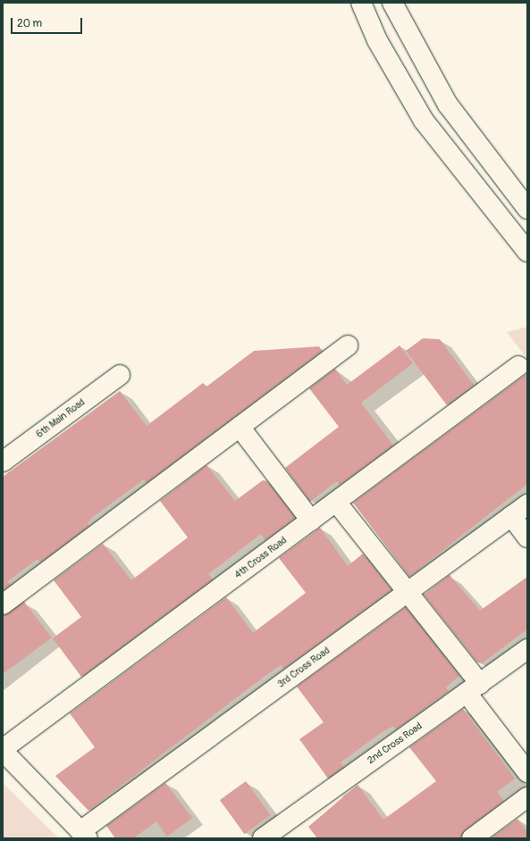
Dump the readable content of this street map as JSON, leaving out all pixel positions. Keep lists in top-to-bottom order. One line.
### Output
{"streets":{"street":["6th Main Road","4th Cross Road","3rd Cross Road","2nd Cross Road"]},"scale_bar":"20 m"}
